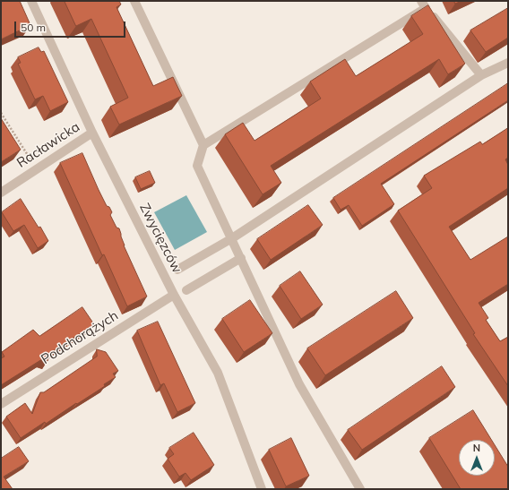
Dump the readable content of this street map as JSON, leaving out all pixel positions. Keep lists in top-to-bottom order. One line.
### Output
{"streets":{"street":["Racławicka","Zwycięzców","Podchorążych"]},"crossings":[["Racławicka","Zwycięzców"],["Zwycięzców","Podchorążych"]],"scale_bar":"50 m","north":"top"}
